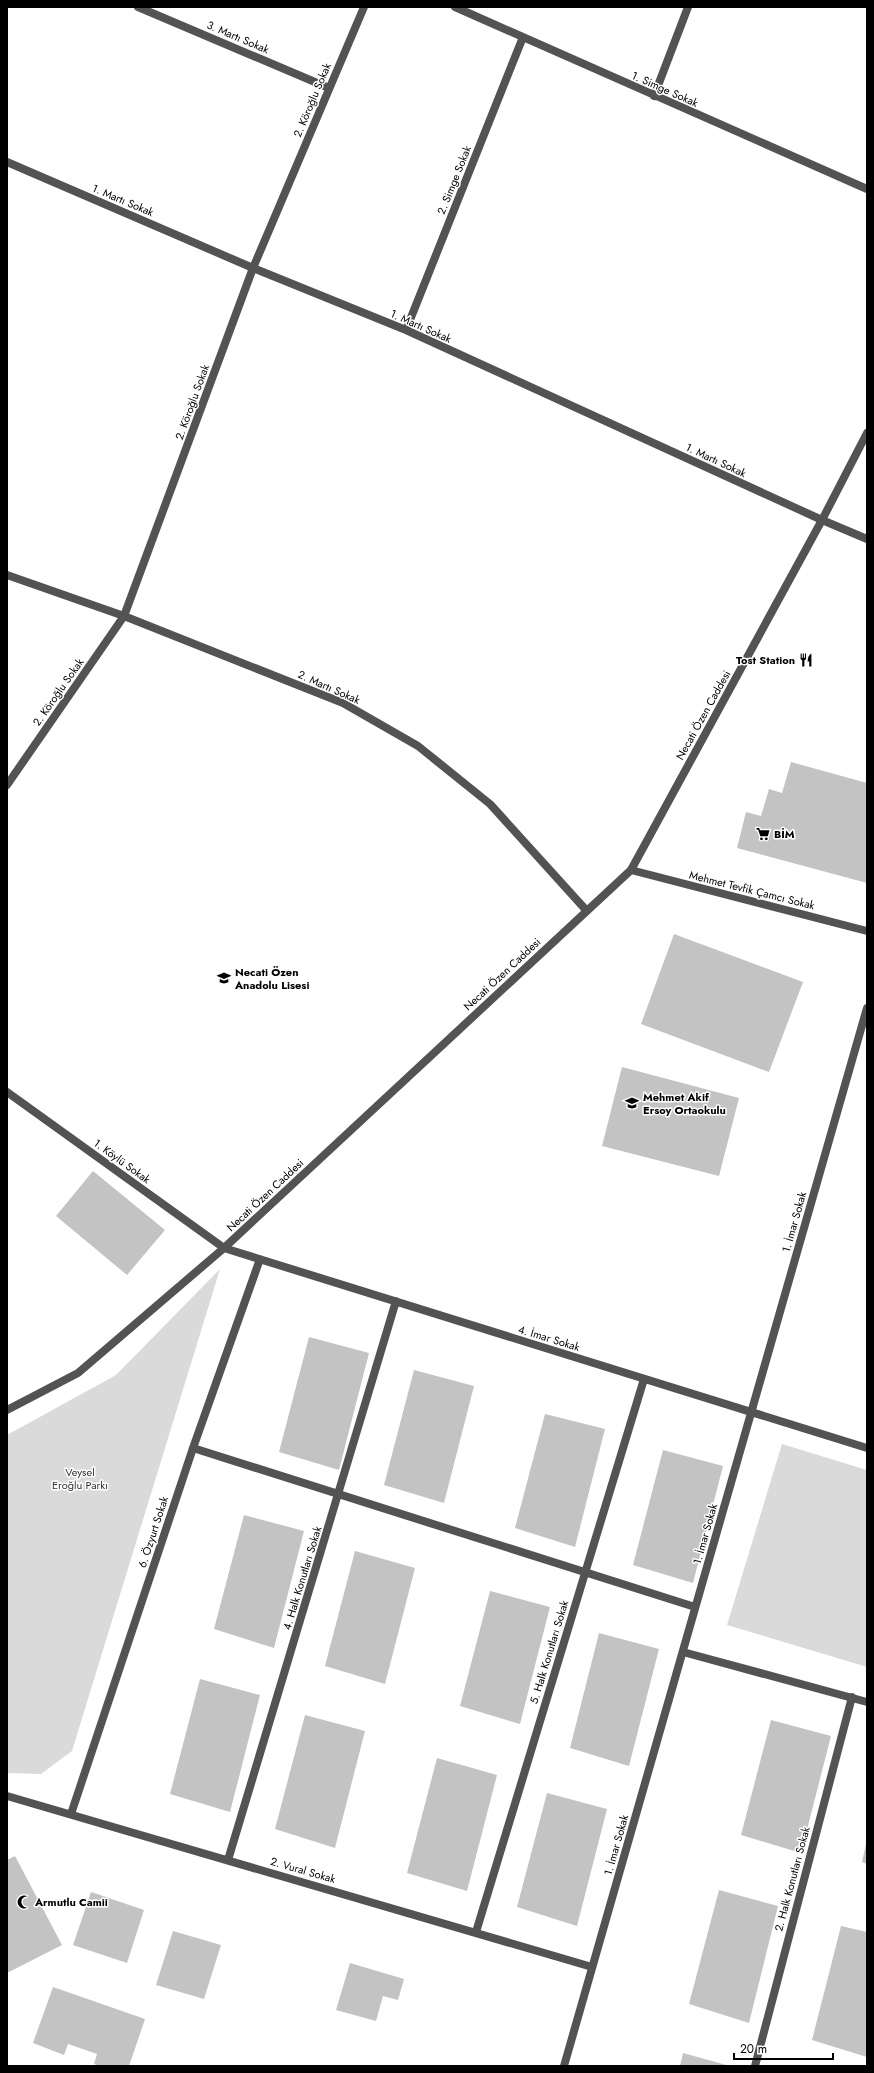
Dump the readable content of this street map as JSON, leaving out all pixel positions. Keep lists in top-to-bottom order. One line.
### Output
{"streets":{"street":["3. Martı Sokak","1. Simge Sokak","2. Köroğlu Sokak","2. Simge Sokak","1. Martı Sokak","2. Martı Sokak","Necati Özen Caddesi","Mehmet Tevfik Çamcı Sokak","1. Köylü Sokak","1. İmar Sokak","4. İmar Sokak","6. Özyurt Sokak","4. Halk Konutları Sokak","5. Halk Konutları Sokak","2. Vural Sokak","2. Halk Konutları Sokak"]},"crossings":[["3. Martı Sokak","2. Köroğlu Sokak"],["1. Simge Sokak","2. Simge Sokak"],["2. Köroğlu Sokak","1. Martı Sokak"],["2. Köroğlu Sokak","2. Martı Sokak"],["2. Simge Sokak","1. Martı Sokak"],["1. Martı Sokak","Necati Özen Caddesi"],["2. Martı Sokak","Necati Özen Caddesi"],["Necati Özen Caddesi","Mehmet Tevfik Çamcı Sokak"],["Necati Özen Caddesi","1. Köylü Sokak"],["Necati Özen Caddesi","4. İmar Sokak"],["1. Köylü Sokak","4. İmar Sokak"],["1. İmar Sokak","4. İmar Sokak"],["1. İmar Sokak","2. Vural Sokak"],["4. İmar Sokak","6. Özyurt Sokak"],["4. İmar Sokak","4. Halk Konutları Sokak"],["4. İmar Sokak","5. Halk Konutları Sokak"],["6. Özyurt Sokak","2. Vural Sokak"],["4. Halk Konutları Sokak","2. Vural Sokak"],["5. Halk Konutları Sokak","2. Vural Sokak"]],"parks":["Veysel Eroğlu Parkı"],"places":{"restaurant":["Tost Station"],"supermarket":["BİM"],"school or university":["Necati Özen Anadolu Lisesi","Mehmet Akif Ersoy Ortaokulu"],"mosque":["Armutlu Camii"]},"scale_bar":"20 m"}
